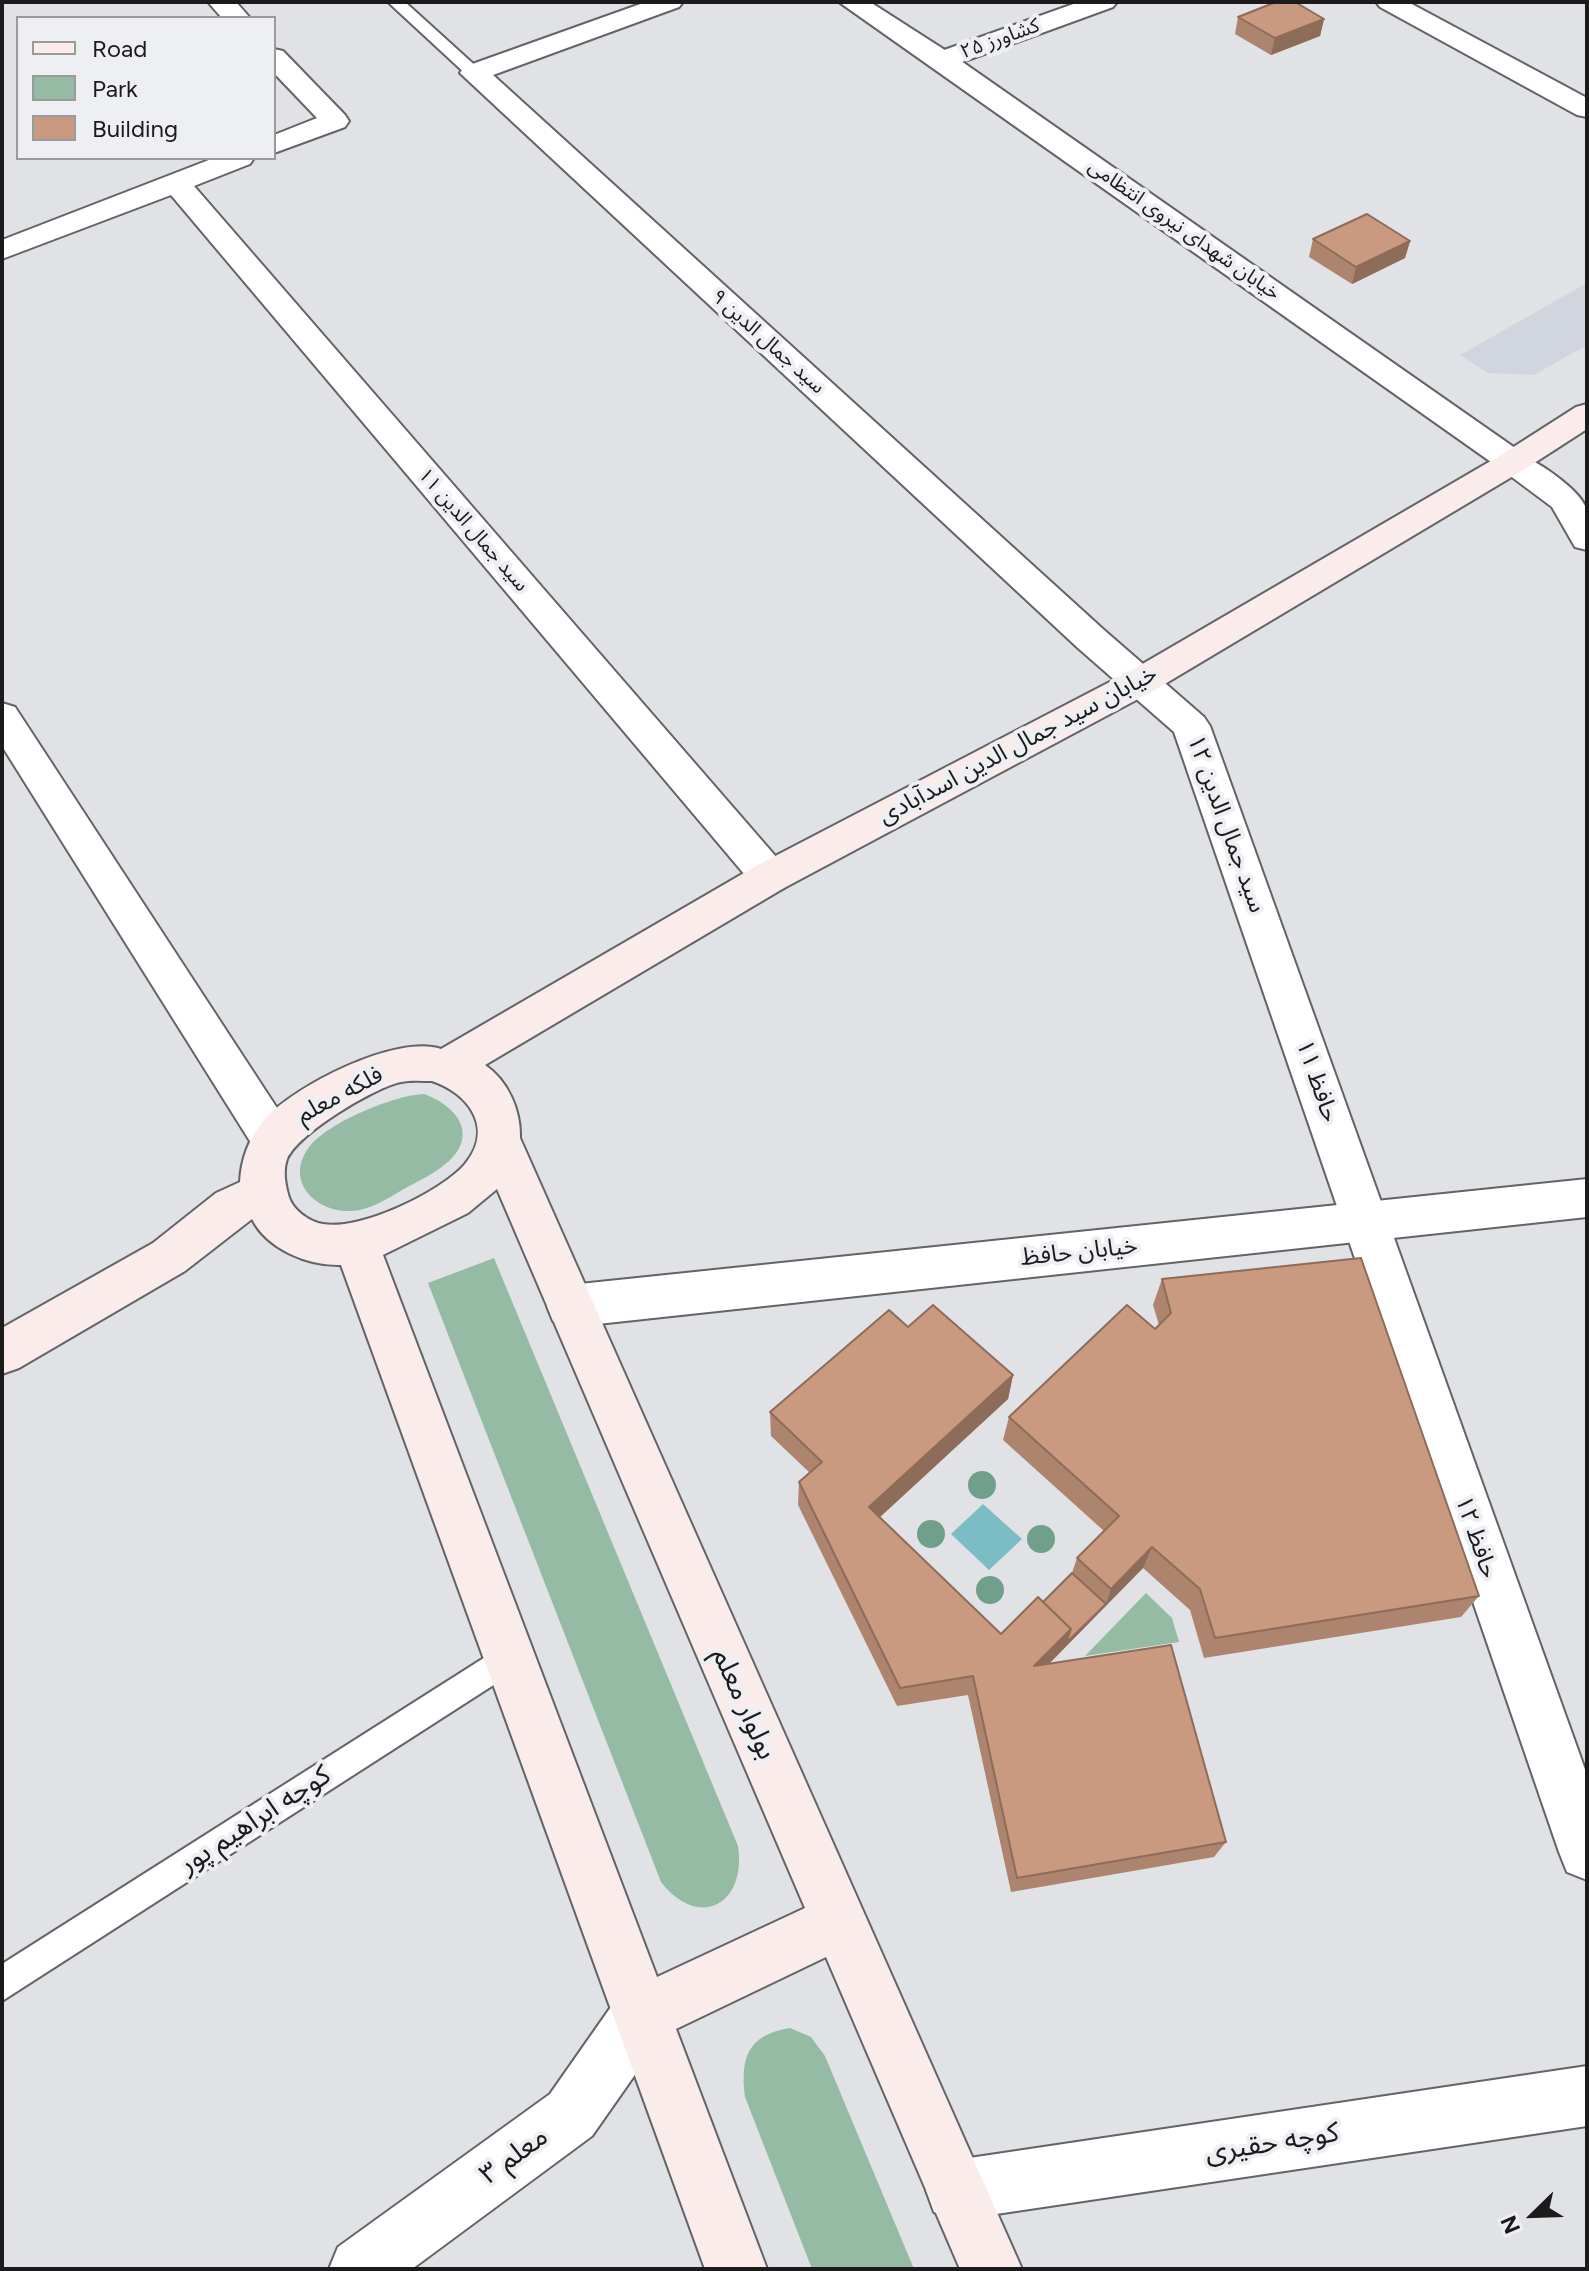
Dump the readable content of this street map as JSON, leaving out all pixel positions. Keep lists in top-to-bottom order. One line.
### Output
{"streets":{"main road":["خیابان سید جمال الدین اسدآبادی","فلکه معلم","بولوار معلم"],"street":["کشاورز ۲۵","خیابان شهدای نیروی انتظامی","سید جمال الدین ۹","سید جمال الدین ۱۱","سید جمال الدین ۱۲","حافظ ۱۱","خیابان حافظ","حافظ ۱۲","کوچه حقیری","معلم ۳"],"lane":["کوچه ابراهیم پور"]},"crossings":[["کشاورز ۲۵","خیابان شهدای نیروی انتظامی"],["خیابان شهدای نیروی انتظامی","خیابان سید جمال الدین اسدآبادی"],["سید جمال الدین ۹","خیابان سید جمال الدین اسدآبادی"],["سید جمال الدین ۹","سید جمال الدین ۱۲"],["سید جمال الدین ۱۱","خیابان سید جمال الدین اسدآبادی"],["خیابان سید جمال الدین اسدآبادی","سید جمال الدین ۱۲"],["خیابان سید جمال الدین اسدآبادی","فلکه معلم"],["خیابان سید جمال الدین اسدآبادی","بولوار معلم"],["سید جمال الدین ۱۲","حافظ ۱۱"],["حافظ ۱۱","خیابان حافظ"],["حافظ ۱۱","حافظ ۱۲"],["فلکه معلم","بولوار معلم"],["خیابان حافظ","حافظ ۱۲"],["خیابان حافظ","بولوار معلم"],["بولوار معلم","کوچه حقیری"]],"legend":["Road","Park","Building"],"north":"bottom left"}
